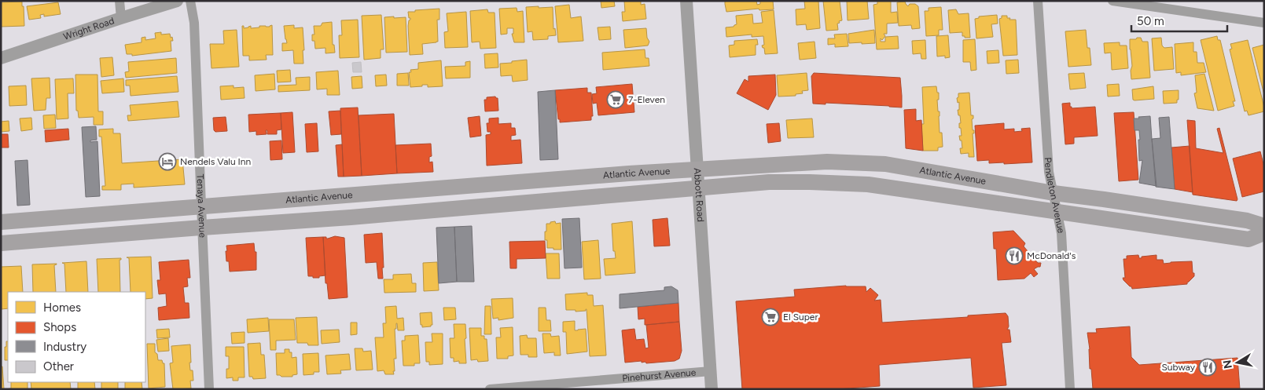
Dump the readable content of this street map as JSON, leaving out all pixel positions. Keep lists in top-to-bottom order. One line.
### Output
{"streets":{"main road":["Atlantic Avenue"],"street":["Wright Road","Pendleton Avenue","Abbott Road","Tenaya Avenue","Pinehurst Avenue"]},"crossings":[["Atlantic Avenue","Pendleton Avenue"],["Atlantic Avenue","Abbott Road"],["Atlantic Avenue","Tenaya Avenue"],["Abbott Road","Pinehurst Avenue"]],"places":{"supermarket":["7-Eleven","El Super"],"hotel":["Nendels Valu Inn"],"restaurant":["McDonald's","Subway"]},"legend":["Homes","Shops","Industry","Other"],"scale_bar":"50 m","north":"left"}
